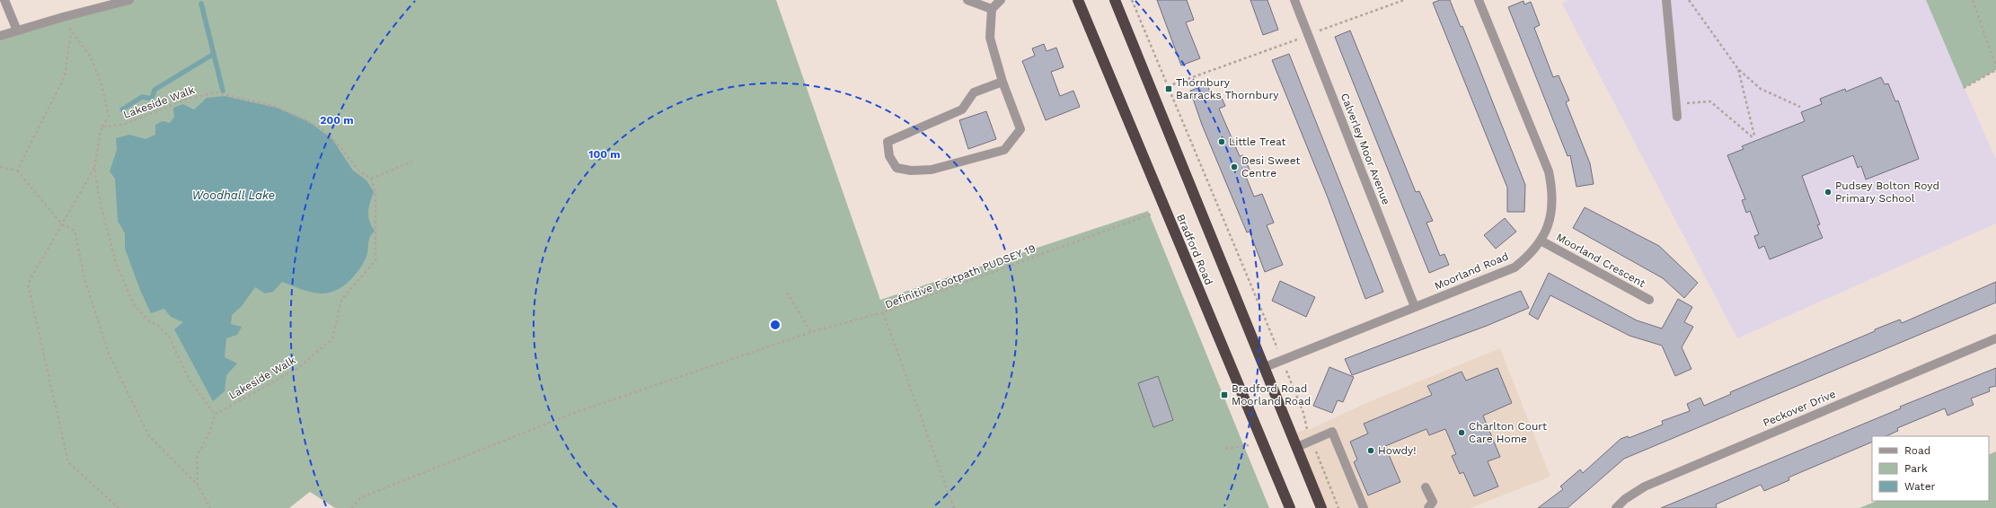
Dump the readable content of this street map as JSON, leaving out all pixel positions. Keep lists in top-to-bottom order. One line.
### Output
{"streets":{"highway":["Bradford Road"],"street":["Calverley Moor Avenue","Moorland Crescent","Moorland Road","Peckover Drive"],"path":["Lakeside Walk","Definitive Footpath PUDSEY 19"]},"crossings":[["Calverley Moor Avenue","Moorland Road"],["Bradford Road","Moorland Road"],["Moorland Crescent","Moorland Road"]],"water":["Woodhall Lake"],"places":{"transit":["Thornbury Barracks Thornbury","Bradford Road Moorland Road"],"other":["Little Treat","Desi Sweet Centre","Pudsey Bolton Royd Primary School","Charlton Court Care Home","Howdy!"]},"legend":["Road","Park","Water"],"rings":["200 m","100 m"]}
